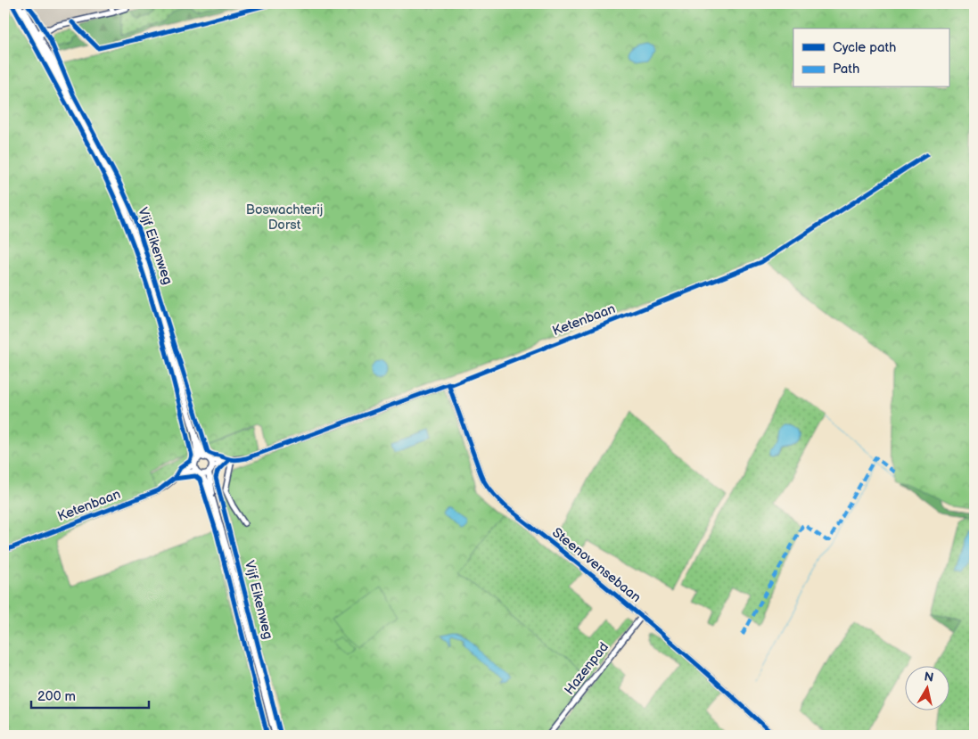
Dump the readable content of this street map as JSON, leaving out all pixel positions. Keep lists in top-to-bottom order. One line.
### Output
{"streets":{"main road":["Vijf Eikenweg"],"street":["Ketenbaan","Steenovensebaan","Hazenpad"]},"crossings":[["Vijf Eikenweg","Ketenbaan"],["Steenovensebaan","Hazenpad"]],"parks":["Boswachterij Dorst"],"legend":["Cycle path","Path"],"scale_bar":"200 m","north":"top"}
